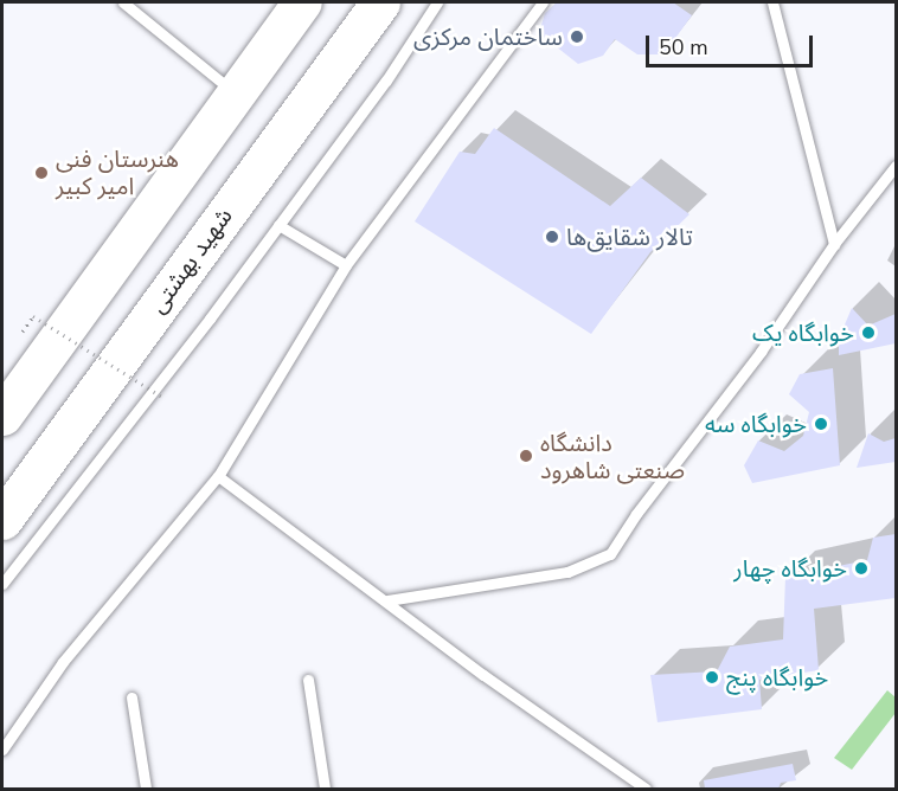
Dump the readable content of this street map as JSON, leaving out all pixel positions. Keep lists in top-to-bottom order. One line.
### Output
{"streets":{"highway":["شهید بهشتی"]},"places":["ساختمان مرکزی","هنرستان فنی امیر کبیر","تالار شقایق‌‌ها","خوابگاه یک","خوابگاه سه","دانشگاه صنعتی شاهرود","خوابگاه چهار","خوابگاه پنج"],"scale_bar":"50 m"}
